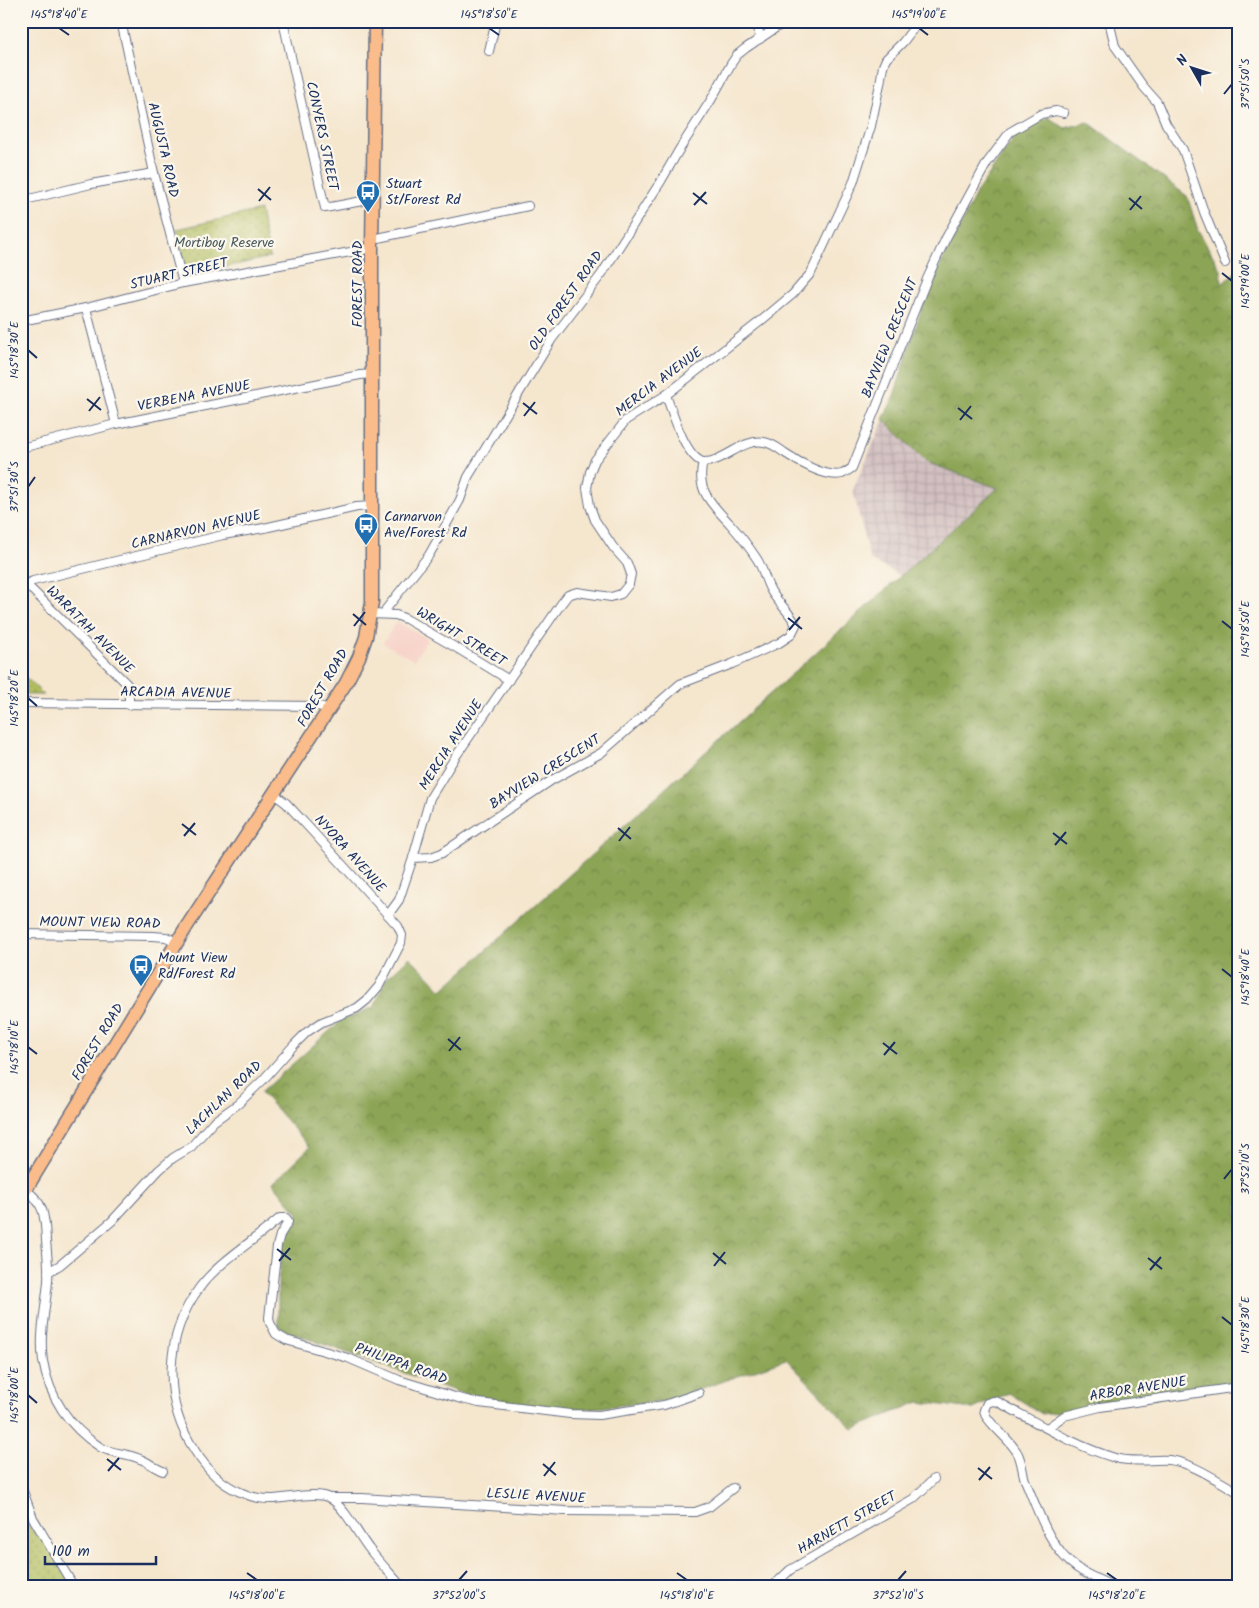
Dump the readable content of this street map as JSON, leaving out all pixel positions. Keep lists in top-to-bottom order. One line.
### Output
{"streets":{"main road":["FOREST ROAD"],"street":["CONYERS STREET","AUGUSTA ROAD","STUART STREET","OLD FOREST ROAD","BAYVIEW CRESCENT","MERCIA AVENUE","VERBENA AVENUE","CARNARVON AVENUE","WARATAH AVENUE","WRIGHT STREET","ARCADIA AVENUE","NYORA AVENUE","MOUNT VIEW ROAD","LACHLAN ROAD","PHILIPPA ROAD","ARBOR AVENUE","LESLIE AVENUE","HARNETT STREET"]},"crossings":[["CONYERS STREET","FOREST ROAD"],["AUGUSTA ROAD","STUART STREET"],["STUART STREET","FOREST ROAD"],["FOREST ROAD","VERBENA AVENUE"],["FOREST ROAD","CARNARVON AVENUE"],["FOREST ROAD","WRIGHT STREET"],["FOREST ROAD","ARCADIA AVENUE"],["FOREST ROAD","NYORA AVENUE"],["FOREST ROAD","MOUNT VIEW ROAD"],["BAYVIEW CRESCENT","MERCIA AVENUE"],["MERCIA AVENUE","WRIGHT STREET"],["MERCIA AVENUE","NYORA AVENUE"],["CARNARVON AVENUE","WARATAH AVENUE"],["WARATAH AVENUE","ARCADIA AVENUE"],["NYORA AVENUE","LACHLAN ROAD"],["PHILIPPA ROAD","LESLIE AVENUE"]],"parks":["Mortiboy Reserve"],"places":{"bus stop":["Stuart St/Forest Rd","Carnarvon Ave/Forest Rd","Mount View Rd/Forest Rd"]},"scale_bar":"100 m","north":"top left","coordinates":["145°18'40\"E","145°18'50\"E","145°19'00\"E","37°51'50\"S","145°18'30\"E","37°51'30\"S","145°18'20\"E","145°18'10\"E","37°52'10\"S","145°18'00\"E","37°52'00\"S"]}
